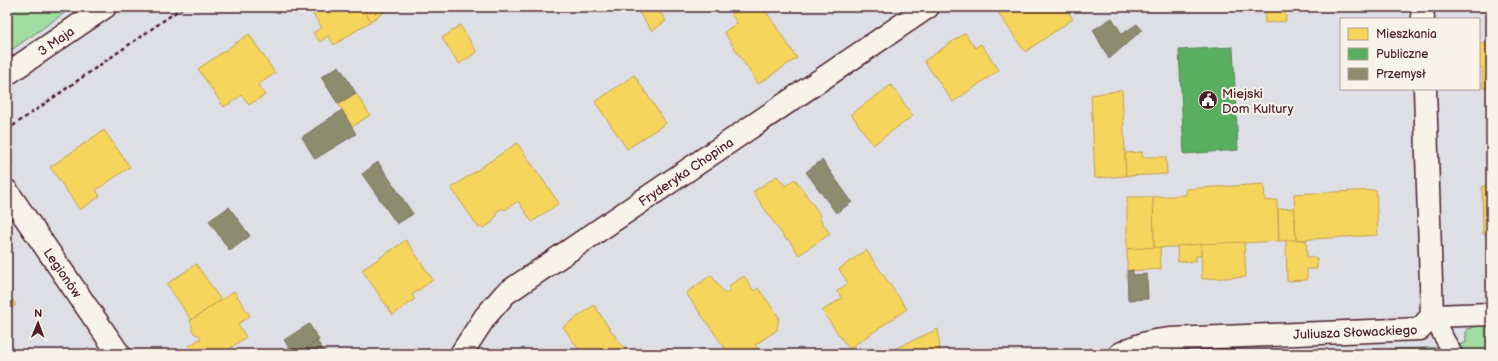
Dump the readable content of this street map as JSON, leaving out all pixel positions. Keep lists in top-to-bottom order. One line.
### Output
{"streets":{"street":["3 Maja","Fryderyka Chopina","Legionów","Juliusza Słowackiego"]},"places":{"public building":["Miejski Dom Kultury"]},"legend":["Mieszkania","Publiczne","Przemysł"],"north":"top"}
